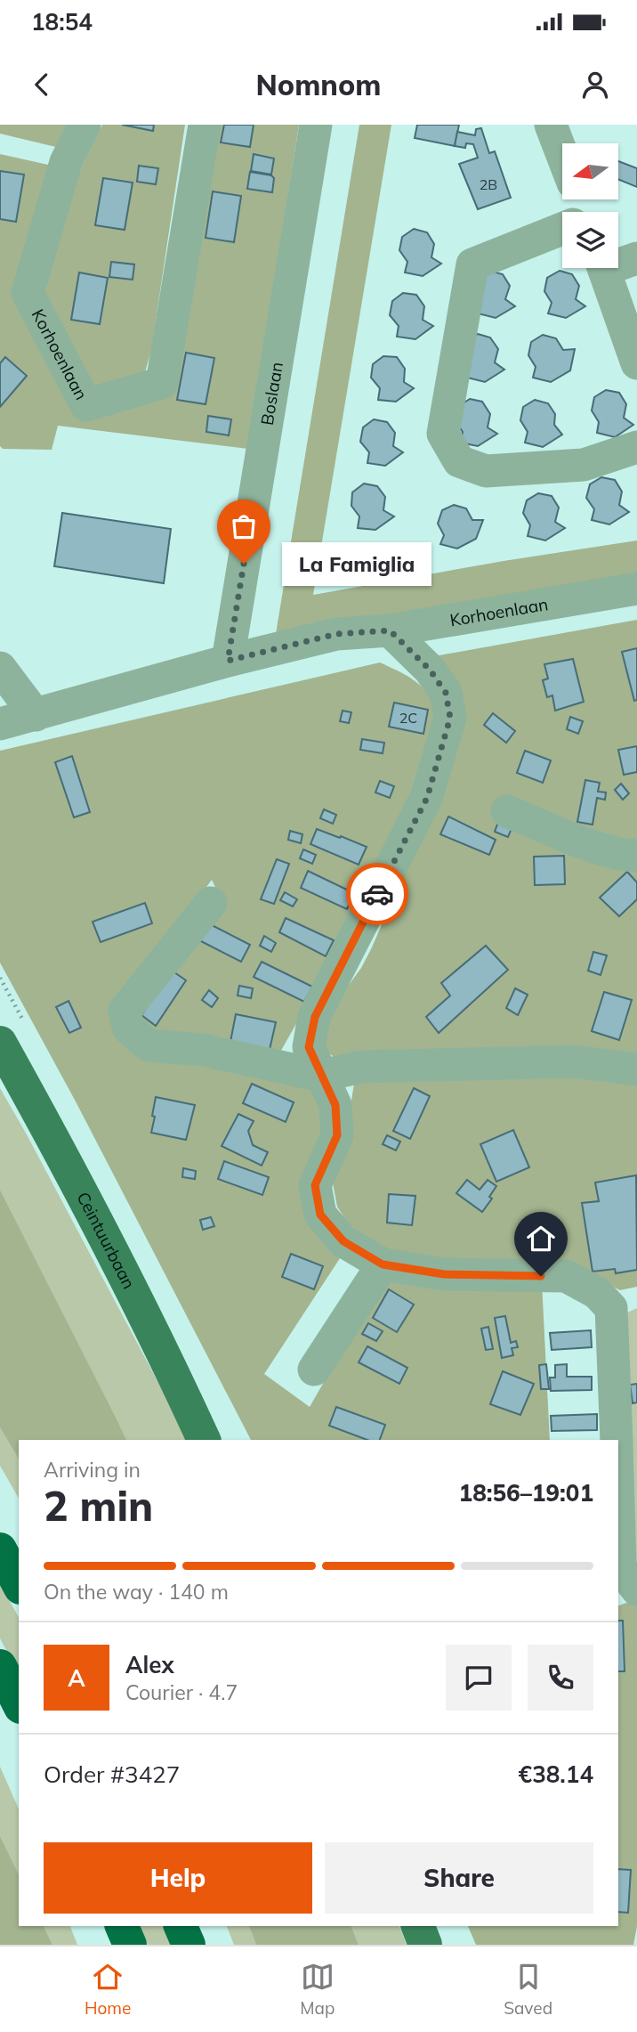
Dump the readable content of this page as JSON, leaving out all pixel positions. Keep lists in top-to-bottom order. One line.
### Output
{"streets":{"main road":["Ceintuurbaan"],"street":["Korhoenlaan","Boslaan"]},"crossings":[["Korhoenlaan","Boslaan"]],"places":["La Famiglia"],"house_numbers":["2B","2C"],"north":"left","page":{"status":"18:54","header":"Nomnom","bubble":"La Famiglia","heading":["2 min","Arriving in","18:56–19:01"],"panel":["Alex","Courier · 4.7","Order #3427","€38.14"],"bar":"On the way · 140 m","round":"A","buttons":["Help","Share"],"tabs":["Home","Map","Saved"]}}
